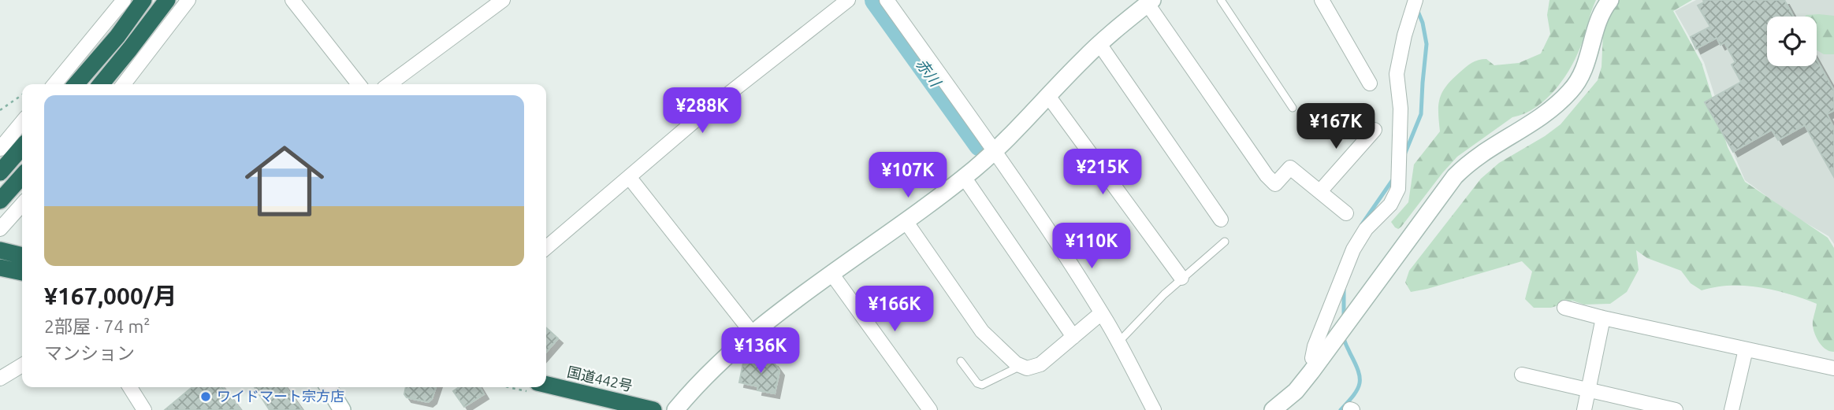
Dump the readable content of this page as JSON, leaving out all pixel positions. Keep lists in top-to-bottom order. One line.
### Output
{"streets":{"highway":["国道442号"]},"water":["赤川"],"places":["ワイドマート宗方店"],"page":{"list":[{"name":"¥167,000/月","note":"2部屋 · 74 m² · マンション"}],"price":["¥288K","¥167K","¥215K","¥107K","¥110K","¥166K","¥136K"]}}
